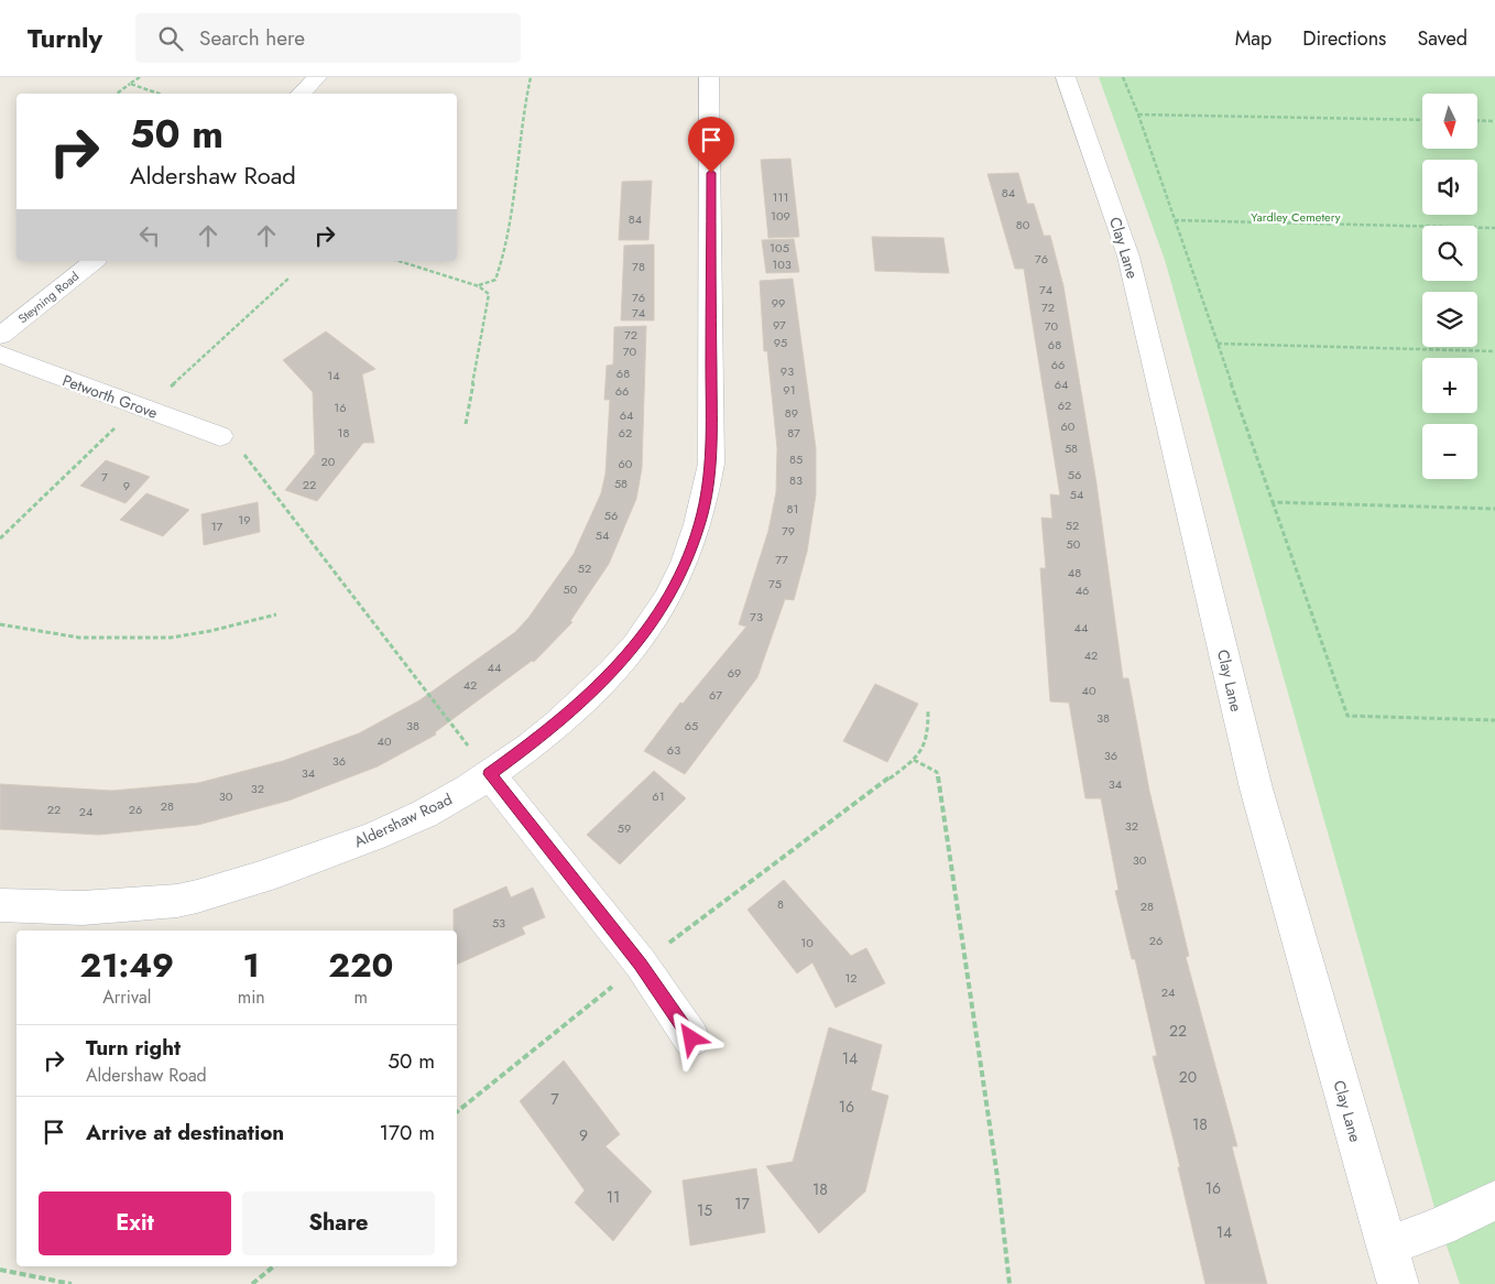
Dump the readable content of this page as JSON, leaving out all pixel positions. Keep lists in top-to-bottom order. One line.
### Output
{"streets":{"street":["Clay Lane","Steyning Road","Petworth Grove","Aldershaw Road"]},"parks":["Yardley Cemetery"],"house_numbers":["84","111","109","84","80","105","76","103","78","74","76","99","72","74","97","70","72","95","68","70","66","93","68","14","64","91","66","62","16","89","64","60","18","62","87","58","85","20","60","56","7","83","58","22","9","54","81","56","19","52","17","79","54","50","77","52","48","75","50","46","73","44","42","44","69","42","40","67","38","38","65","40","63","36","36","34","34","32","30","61","28","22","26","24","32","59","30","8","28","53","26","10","12","24","22","14","20","7","16","18","9","16","18","11","17","15","14"],"north":"bottom","page":{"header":"Turnly","search":"Search here","nav":["Map","Directions","Saved"],"map_buttons":["+","−"],"turn":["50 m","Aldershaw Road"],"eta":["21:49","Arrival","1","min","220","m"],"list":[{"name":"Turn right","note":"Aldershaw Road","value":"50 m"},{"name":"Arrive at destination","value":"170 m"}],"buttons":["Exit","Share"]}}
